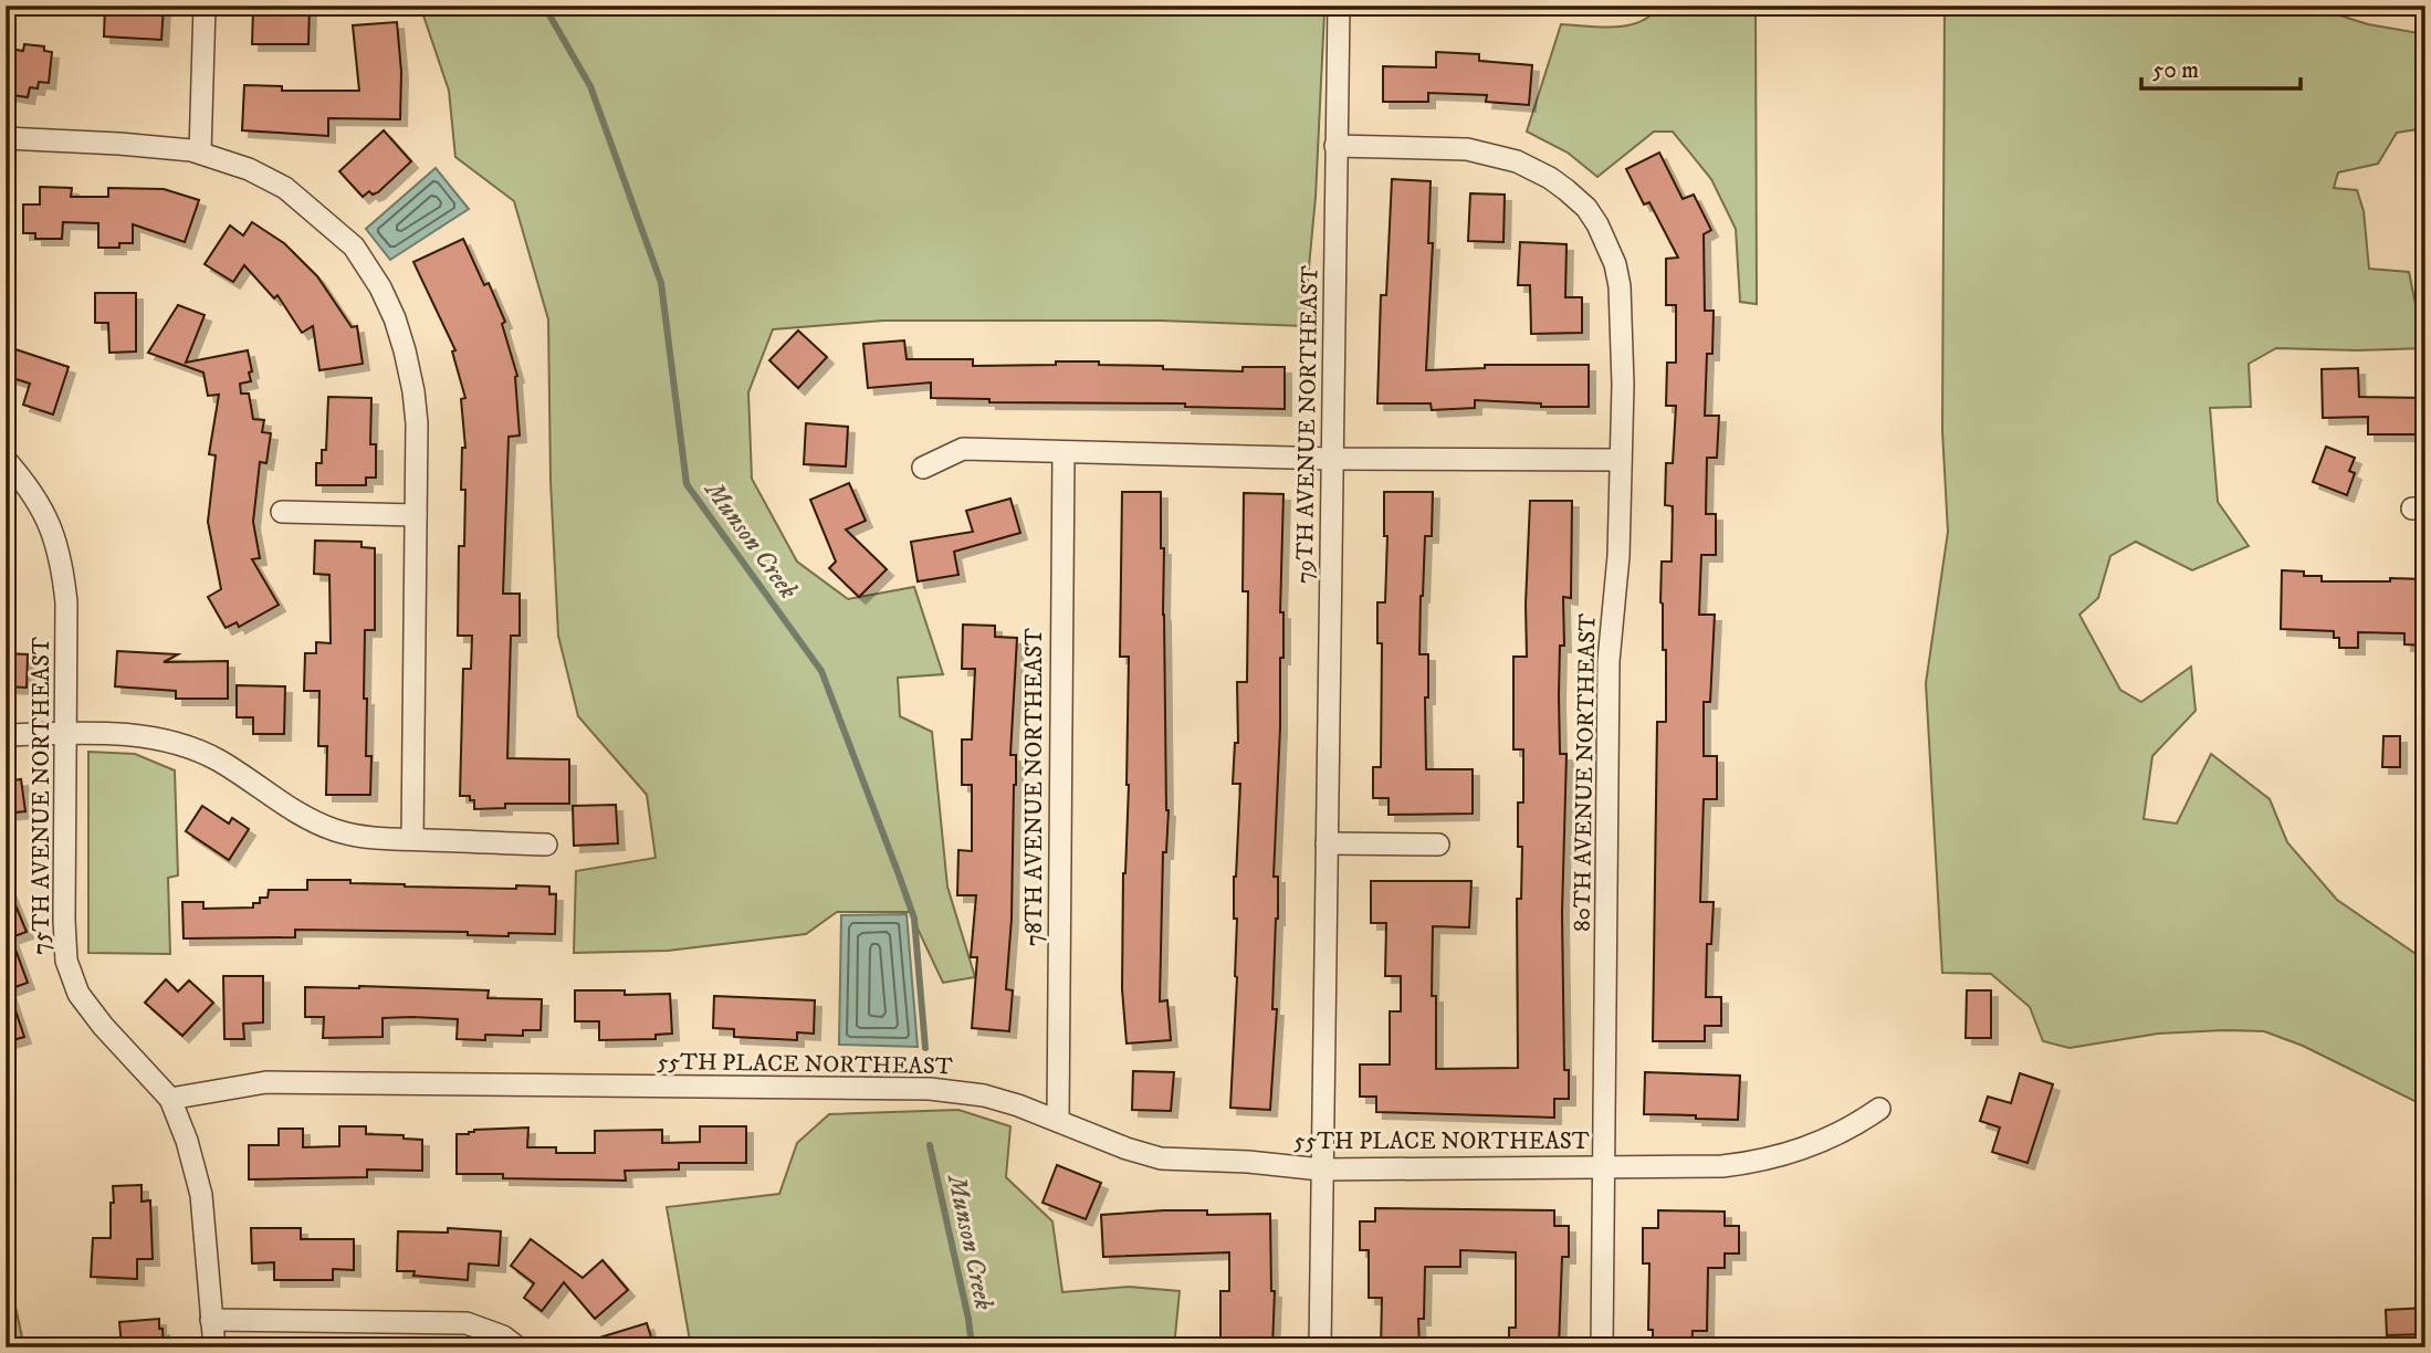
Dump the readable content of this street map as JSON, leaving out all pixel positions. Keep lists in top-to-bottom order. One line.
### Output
{"streets":{"street":["79TH AVENUE NORTHEAST","80TH AVENUE NORTHEAST","78TH AVENUE NORTHEAST","75TH AVENUE NORTHEAST","55TH PLACE NORTHEAST"]},"crossings":[["79TH AVENUE NORTHEAST","80TH AVENUE NORTHEAST"],["79TH AVENUE NORTHEAST","55TH PLACE NORTHEAST"],["80TH AVENUE NORTHEAST","55TH PLACE NORTHEAST"],["78TH AVENUE NORTHEAST","55TH PLACE NORTHEAST"],["75TH AVENUE NORTHEAST","55TH PLACE NORTHEAST"]],"water":["Munson Creek"],"scale_bar":"50 m"}
